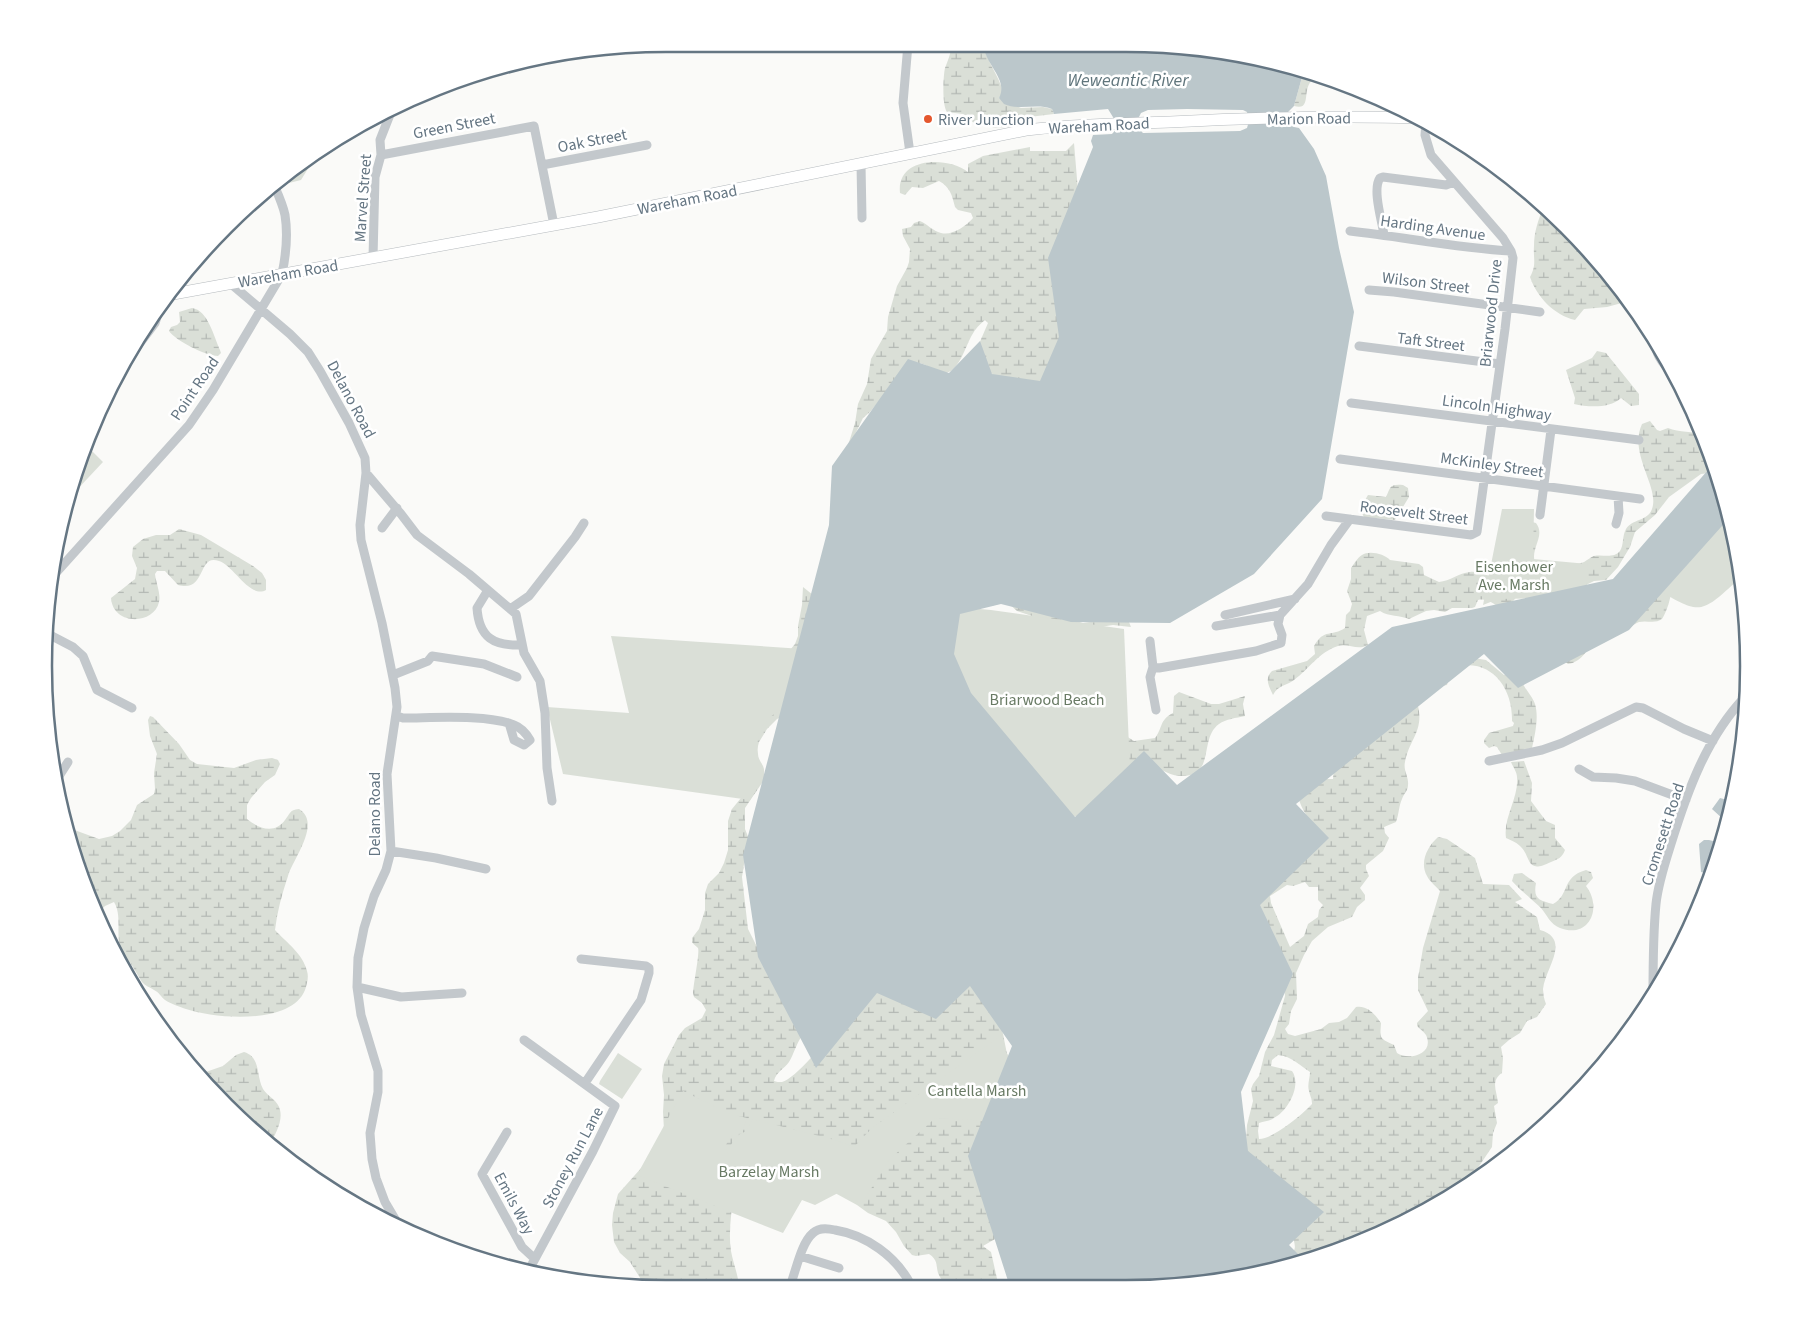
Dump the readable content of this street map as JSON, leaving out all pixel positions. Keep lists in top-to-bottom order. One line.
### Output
{"streets":{"main road":["Marion Road","Wareham Road"],"street":["Green Street","Oak Street","Marvel Street","Harding Avenue","Wilson Street","Briarwood Drive","Taft Street","Point Road","Delano Road","Lincoln Highway","McKinley Street","Roosevelt Street","Cromesett Road","Stoney Run Lane","Emils Way"]},"crossings":[["Marion Road","Wareham Road"],["Green Street","Oak Street"],["Green Street","Marvel Street"],["Wareham Road","Marvel Street"],["Wareham Road","Point Road"],["Wareham Road","Delano Road"],["Harding Avenue","Briarwood Drive"],["Wilson Street","Briarwood Drive"],["Briarwood Drive","Taft Street"],["Briarwood Drive","Lincoln Highway"],["Briarwood Drive","McKinley Street"],["Briarwood Drive","Roosevelt Street"],["Point Road","Delano Road"],["Stoney Run Lane","Emils Way"]],"water":["Weweantic River"],"parks":["Eisenhower Ave. Marsh","Briarwood Beach","Cantella Marsh","Barzelay Marsh"],"places":["River Junction"]}
